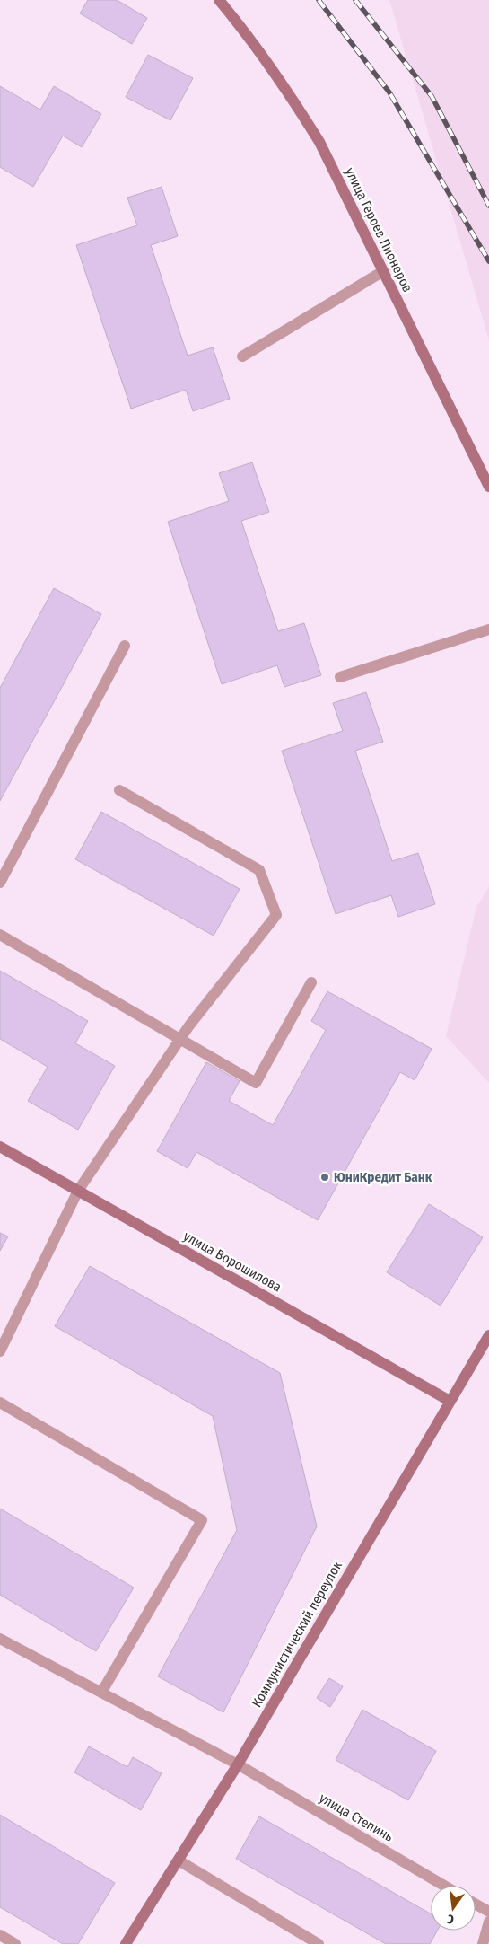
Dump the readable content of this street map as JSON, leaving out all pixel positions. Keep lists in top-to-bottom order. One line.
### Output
{"streets":{"street":["улица Героев Пионеров","улица Ворошилова","Коммунистический переулок","улица Степинь"]},"crossings":[["улица Ворошилова","Коммунистический переулок"],["Коммунистический переулок","улица Степинь"]],"places":["ЮниКредит Банк"],"north":"bottom"}
